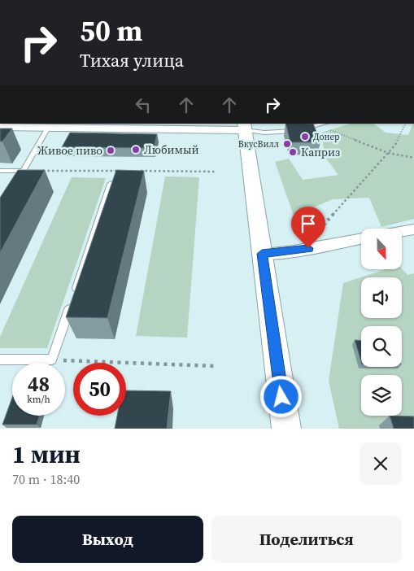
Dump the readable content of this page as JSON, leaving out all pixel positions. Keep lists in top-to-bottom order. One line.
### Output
{"places":["Донер","ВкусВилл","Любимый","Живое пиво","Каприз"],"north":"bottom","page":{"turn":["50 m","Тихая улица"],"speed":"48 km/h","limit":"50","heading":["1 мин","70 m · 18:40"],"buttons":["Выход","Поделиться"]}}
